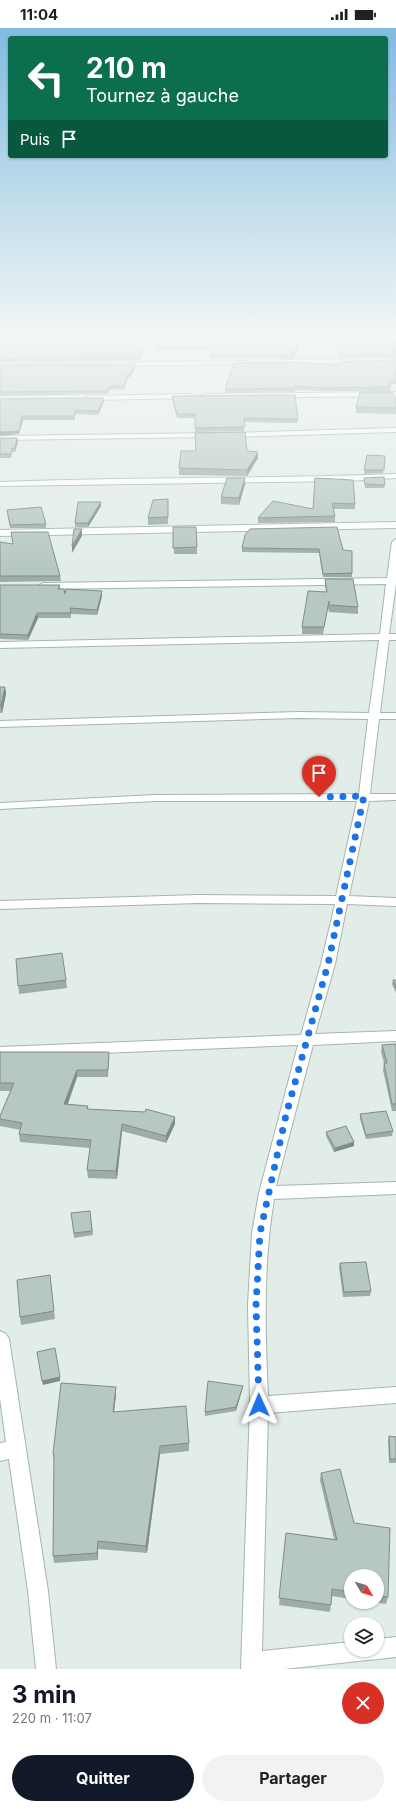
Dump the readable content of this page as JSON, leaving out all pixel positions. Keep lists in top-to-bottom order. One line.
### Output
{"north":"bottom right","page":{"status":"11:04","turn":["210 m","Tournez à gauche"],"then":"Puis","heading":["3 min","220 m · 11:07"],"buttons":["Quitter","Partager"]}}
